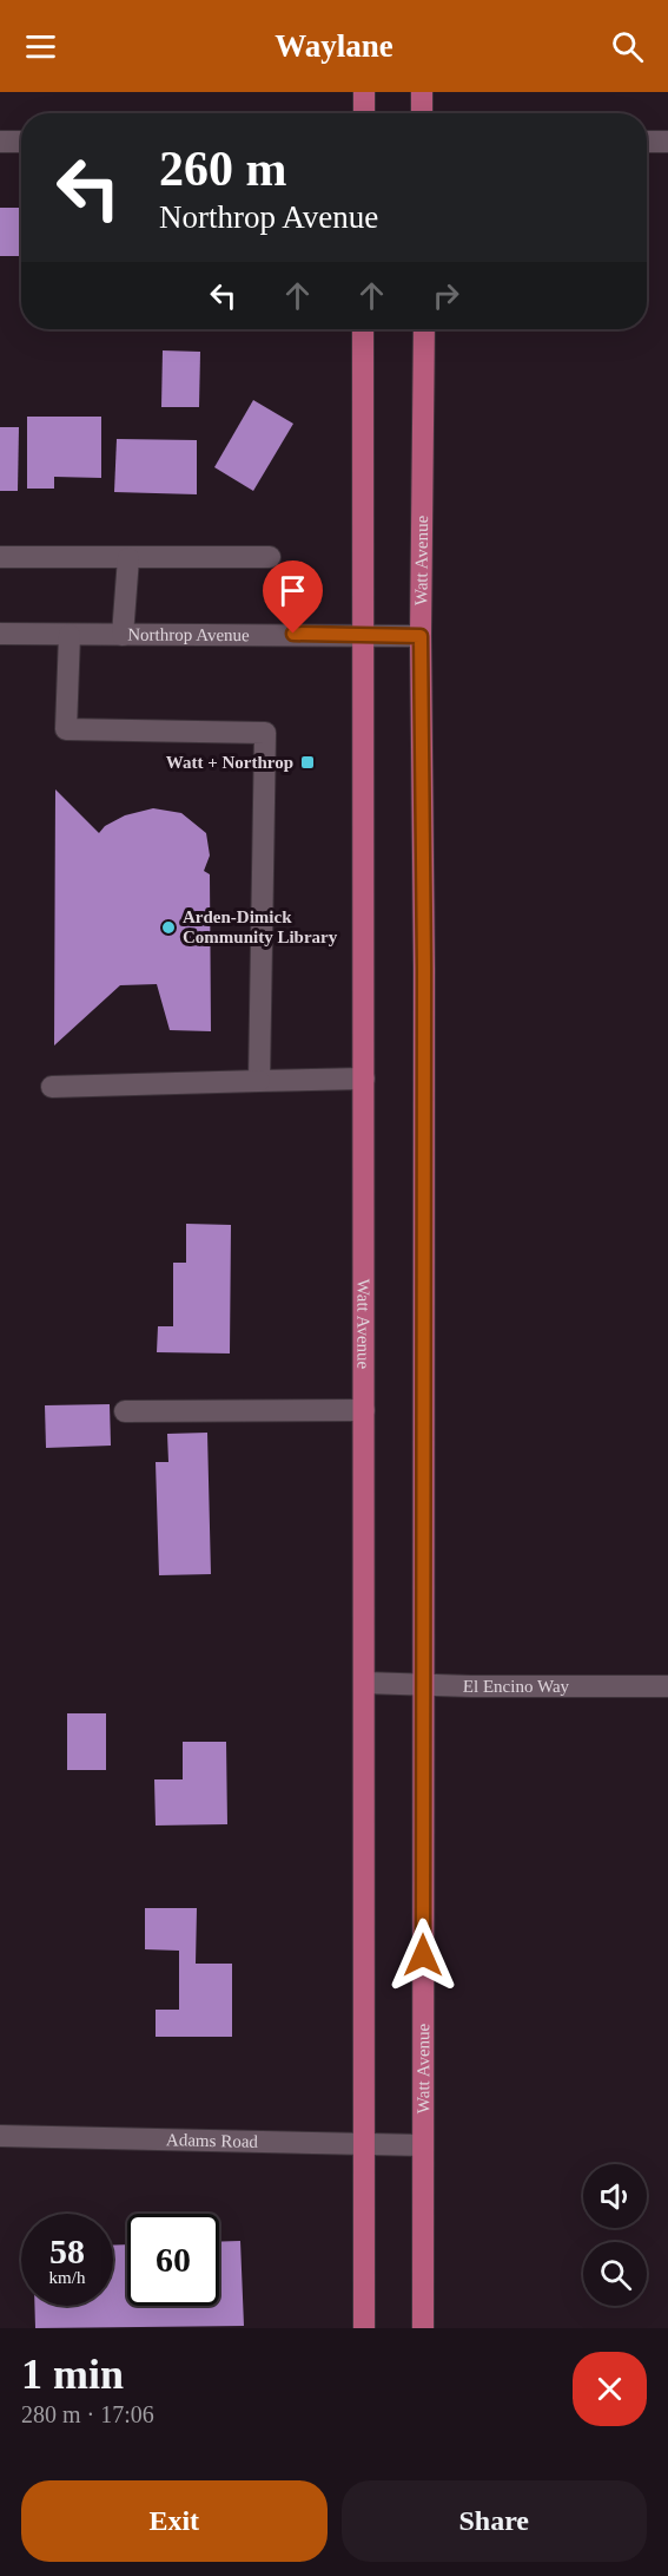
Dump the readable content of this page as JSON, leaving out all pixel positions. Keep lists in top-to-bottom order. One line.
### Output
{"streets":{"main road":["Watt Avenue"],"street":["Northrop Avenue","El Encino Way","Adams Road"]},"crossings":[["Watt Avenue","Northrop Avenue"],["Watt Avenue","El Encino Way"],["Watt Avenue","Adams Road"]],"places":{"transit":["Watt + Northrop"],"other":["Arden-Dimick Community Library"]},"page":{"header":"Waylane","turn":["260 m","Northrop Avenue"],"speed":"58 km/h","limit":"60","heading":["1 min","280 m · 17:06"],"buttons":["Exit","Share"]}}
